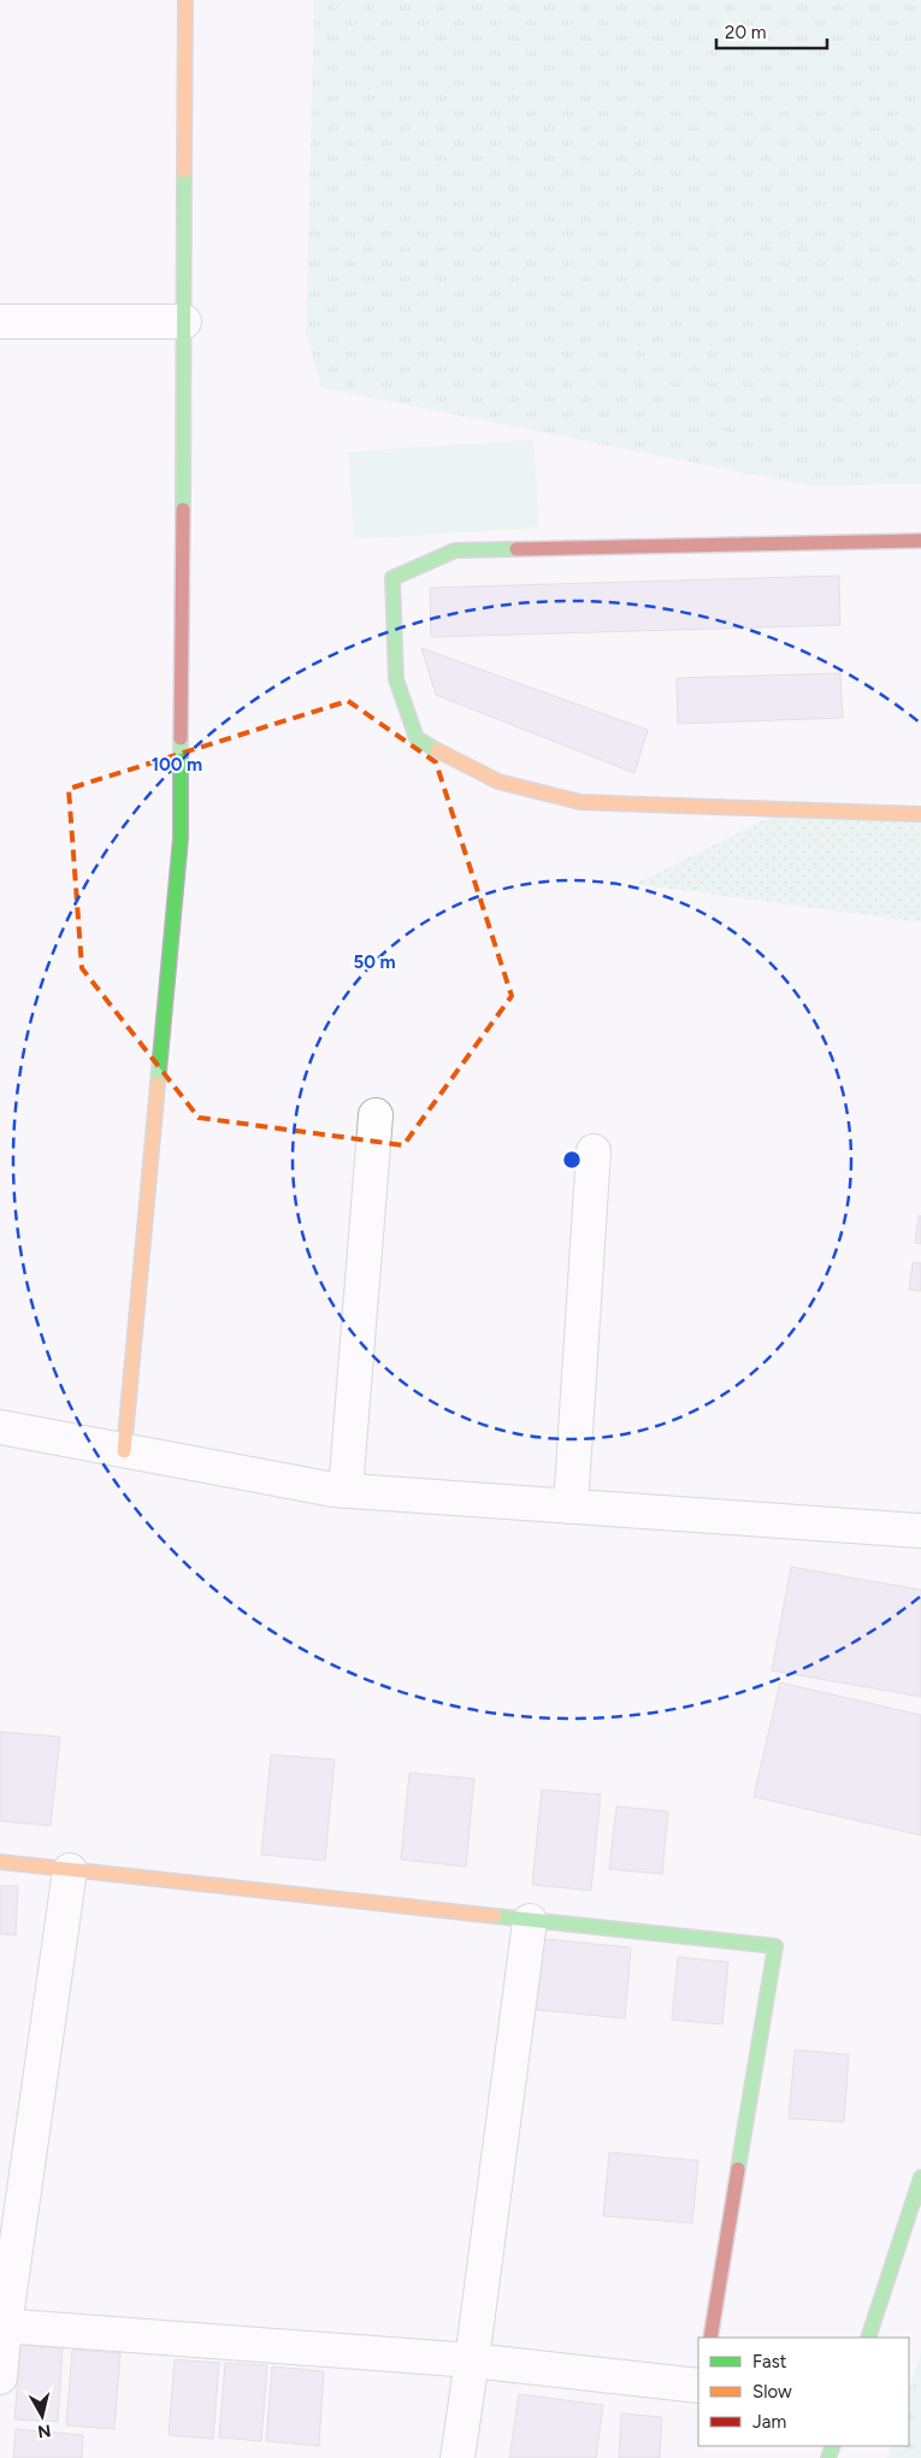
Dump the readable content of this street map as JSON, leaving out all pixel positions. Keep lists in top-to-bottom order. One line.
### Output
{"legend":["Fast","Slow","Jam"],"scale_bar":"20 m","north":"bottom","rings":["100 m","50 m"]}
